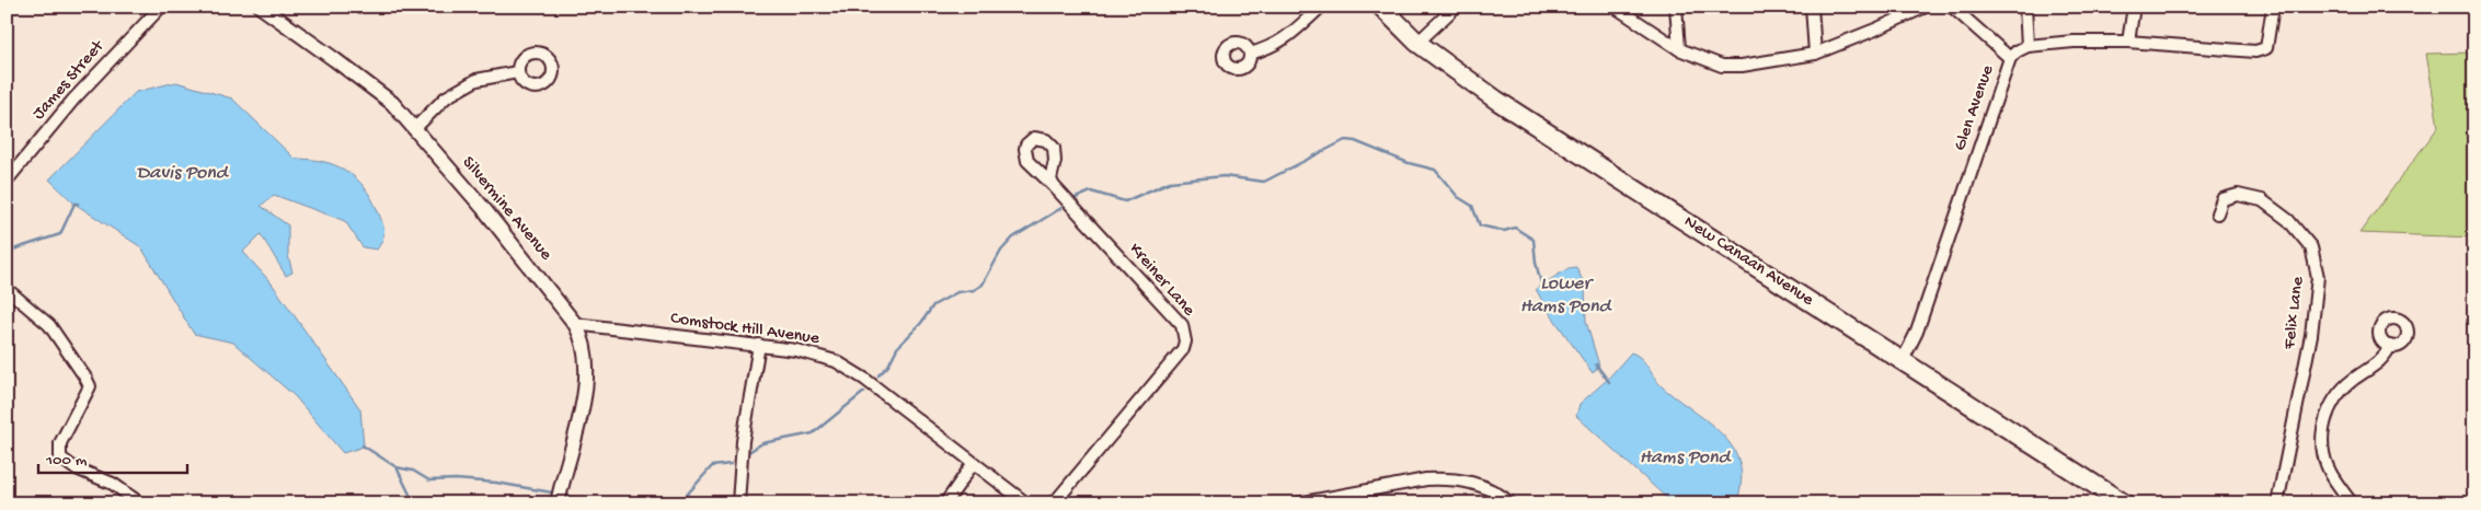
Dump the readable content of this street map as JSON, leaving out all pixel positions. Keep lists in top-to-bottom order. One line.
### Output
{"streets":{"main road":["New Canaan Avenue"],"street":["James Street","Glen Avenue","Silvermine Avenue","Kreiner Lane","Felix Lane","Comstock Hill Avenue"]},"crossings":[["Glen Avenue","New Canaan Avenue"],["Silvermine Avenue","Comstock Hill Avenue"]],"water":["Davis Pond","Lower Hams Pond","Hams Pond"],"scale_bar":"100 m"}
